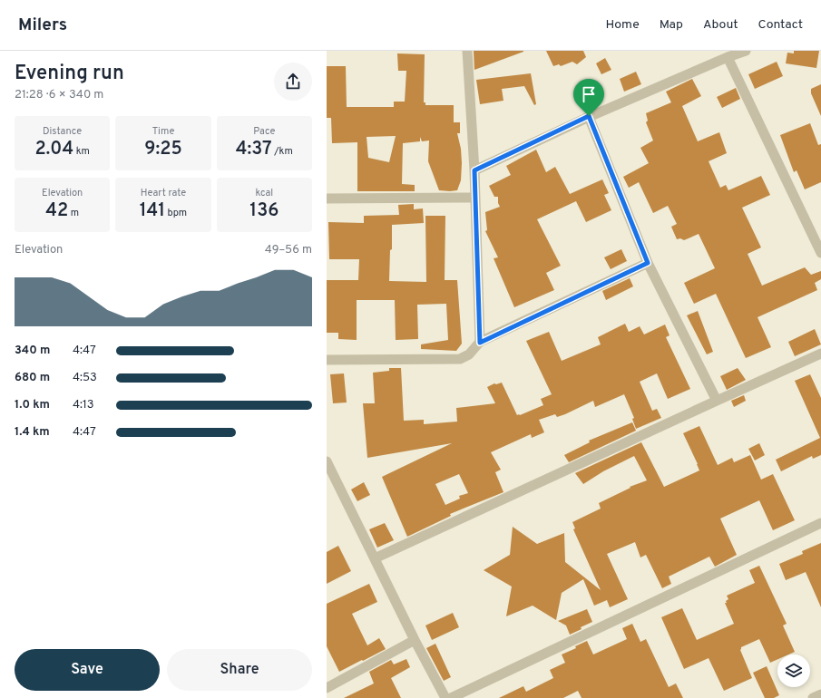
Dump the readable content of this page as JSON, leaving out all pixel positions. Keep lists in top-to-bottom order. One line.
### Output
{"page":{"header":"Milers","nav":["Home","Map","About","Contact"],"heading":["Evening run","21:28 · 6 × 340 m"],"stats":[["Distance","2.04 km"],["Time","9:25"],["Pace","4:37 /km"],["Elevation","42 m"],["Heart rate","141 bpm"],["kcal","136"]],"chart":["Elevation","49–56 m"],"list":[{"name":"340 m","note":"4:47"},{"name":"680 m","note":"4:53"},{"name":"1.0 km","note":"4:13"},{"name":"1.4 km","note":"4:47"}],"buttons":["Save","Share"]}}
